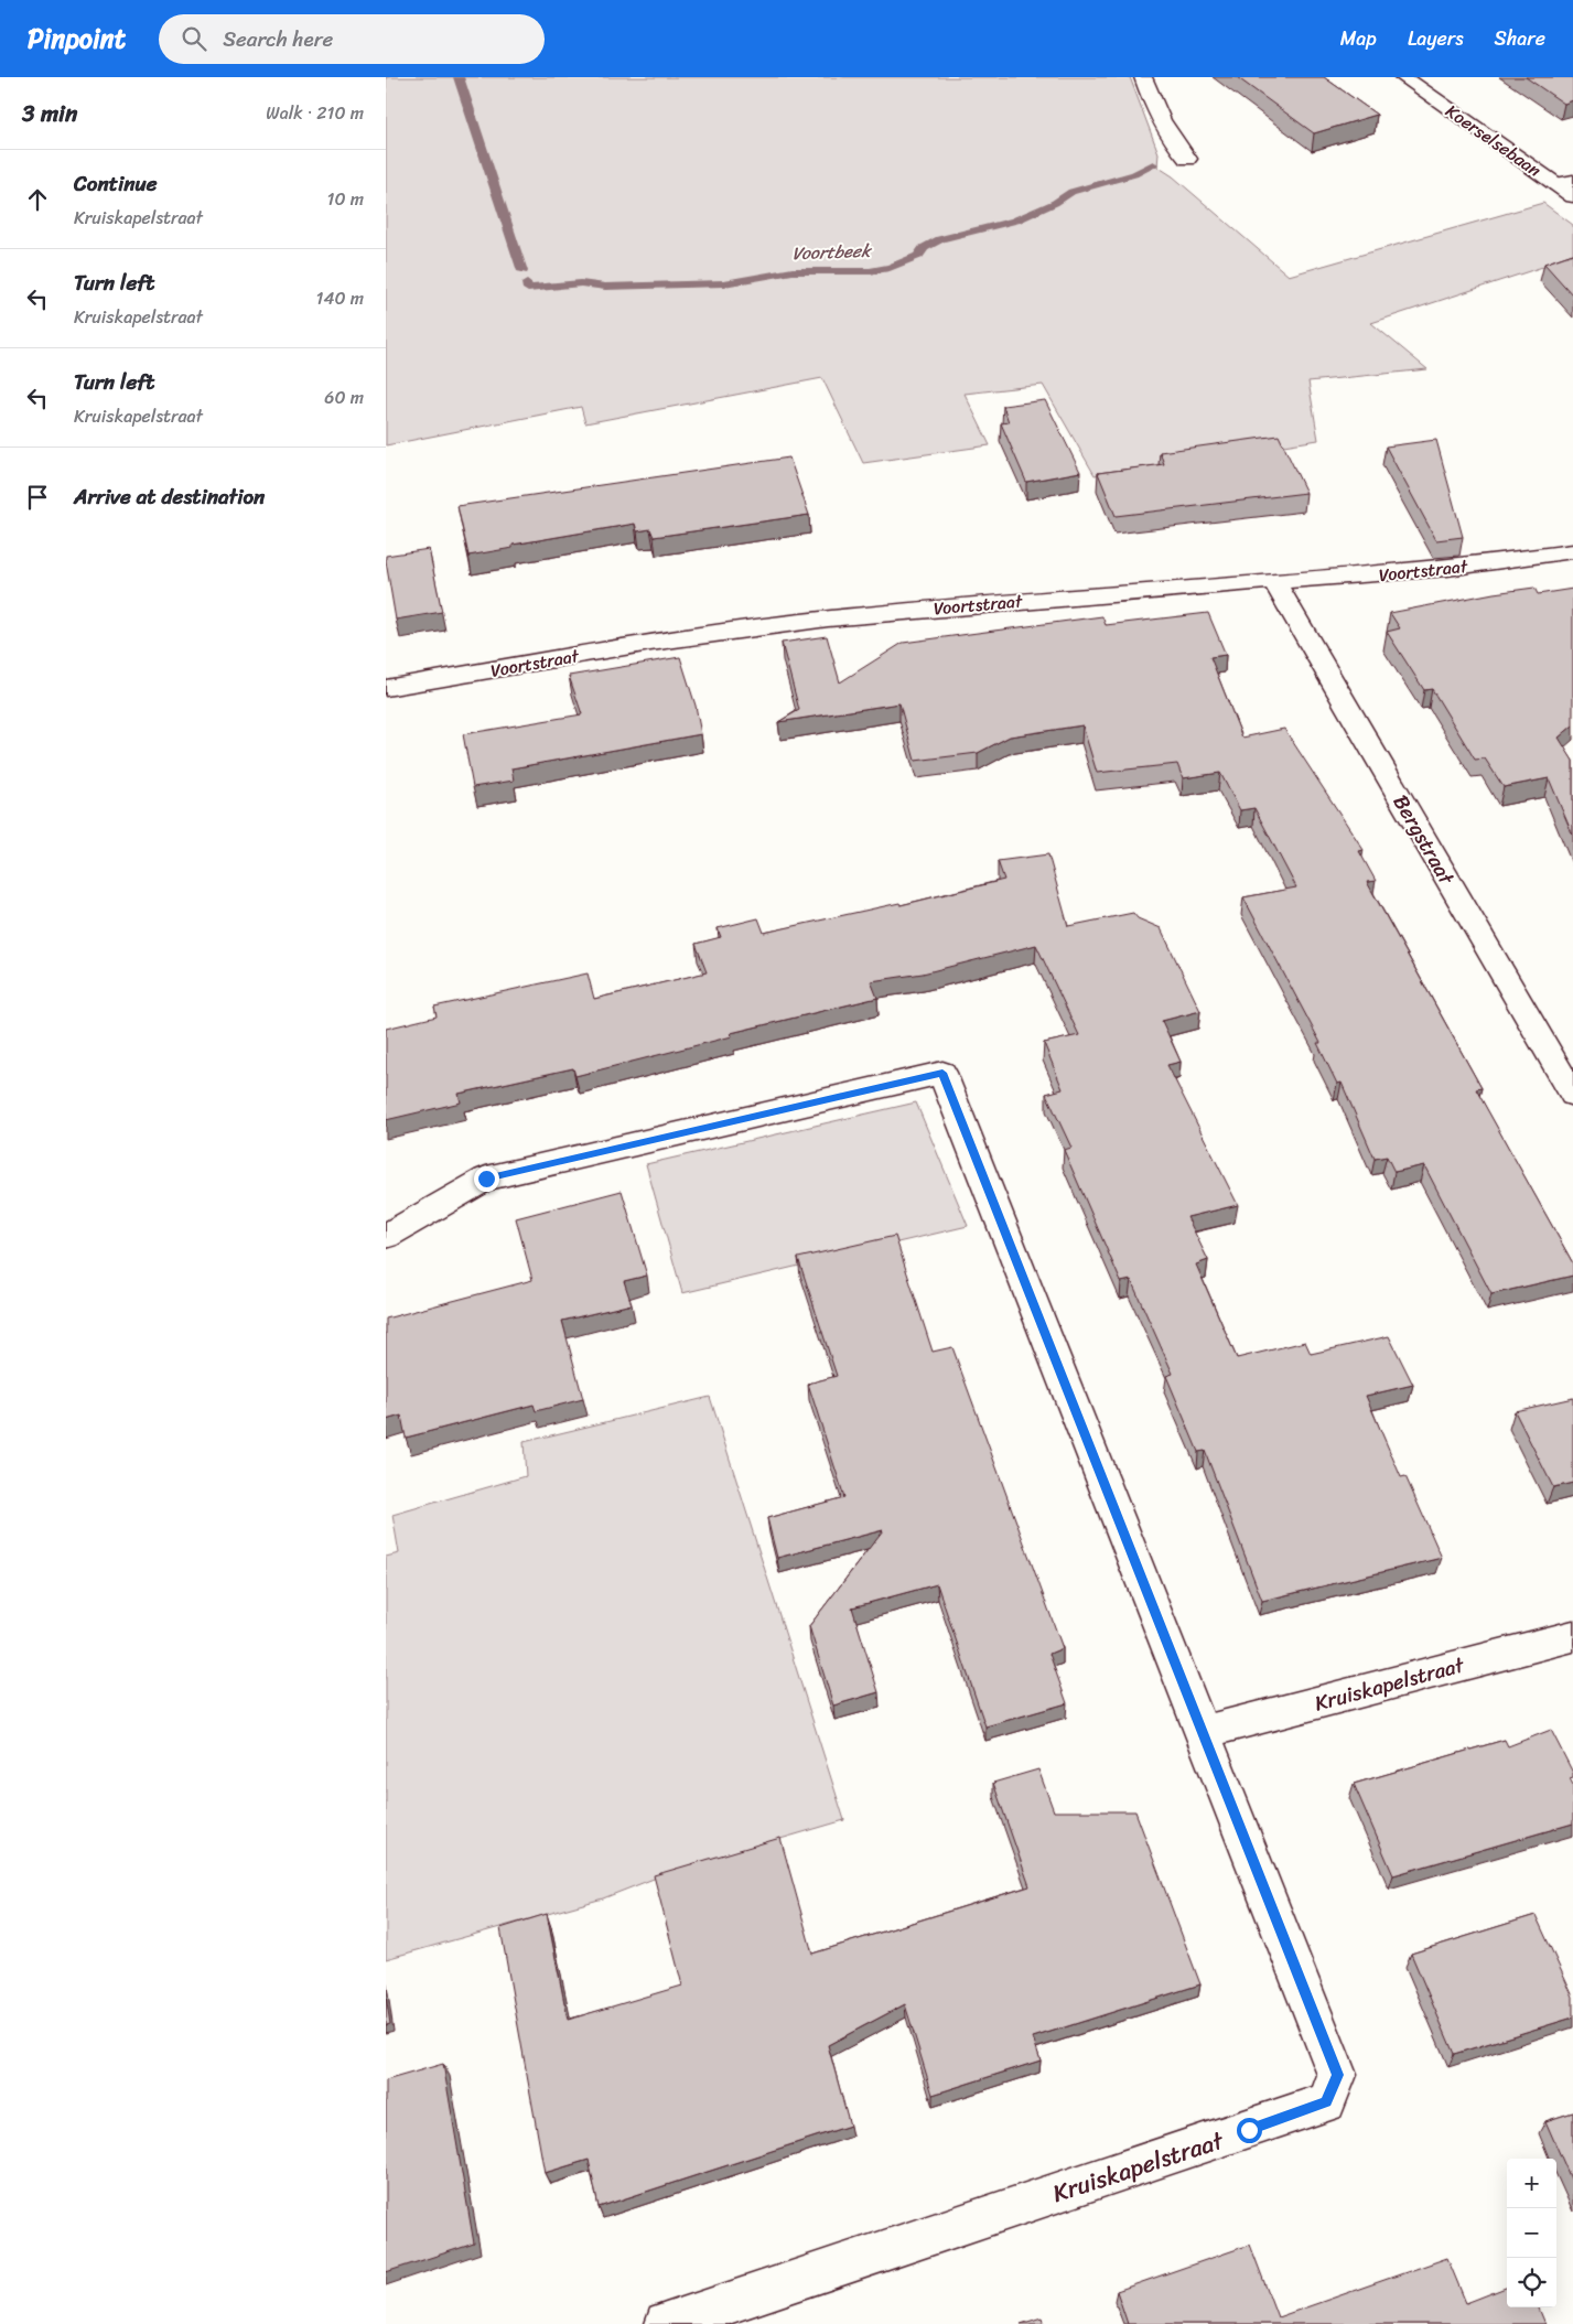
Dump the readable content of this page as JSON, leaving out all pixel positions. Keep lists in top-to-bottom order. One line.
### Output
{"streets":{"street":["Koerselsebaan","Voortstraat","Bergstraat","Kruiskapelstraat"]},"crossings":[["Voortstraat","Bergstraat"]],"water":["Voortbeek"],"page":{"header":"Pinpoint","search":"Search here","nav":["Map","Layers","Share"],"heading":["3 min","Walk · 210 m"],"list":[["Continue","Kruiskapelstraat","10 m"],["Turn left","Kruiskapelstraat","140 m"],["Turn left","Kruiskapelstraat","60 m"],"Arrive at destination"],"map_buttons":["+","−"]}}
